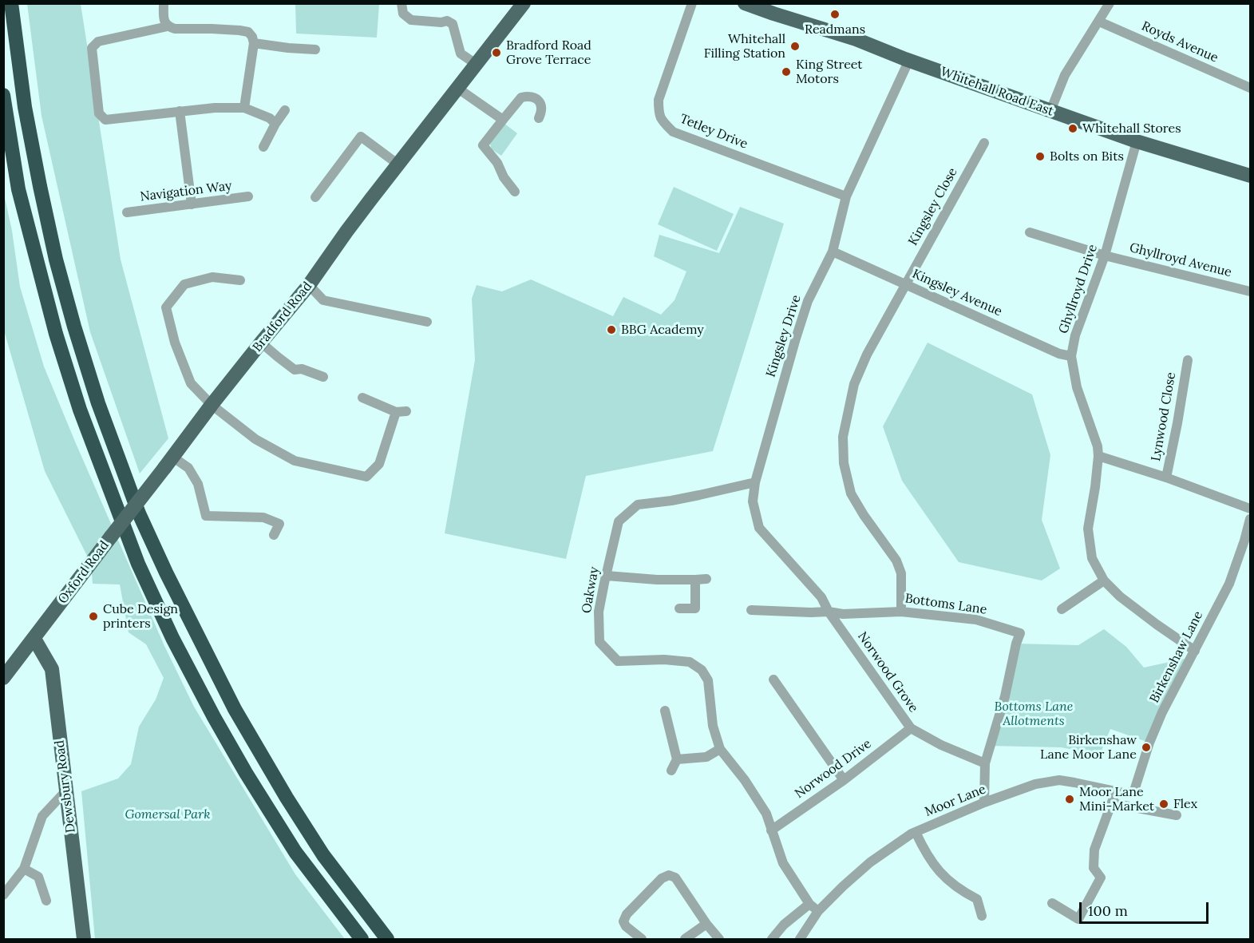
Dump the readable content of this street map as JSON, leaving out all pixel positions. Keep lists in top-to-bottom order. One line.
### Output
{"streets":{"main road":["Whitehall Road East","Bradford Road","Oxford Road","Dewsbury Road"],"street":["Royds Avenue","Tetley Drive","Navigation Way","Kingsley Close","Ghyllroyd Avenue","Ghyllroyd Drive","Kingsley Avenue","Kingsley Drive","Lynwood Close","Oakway","Bottoms Lane","Birkenshaw Lane","Norwood Grove","Norwood Drive","Moor Lane"]},"crossings":[["Whitehall Road East","Ghyllroyd Drive"],["Whitehall Road East","Kingsley Drive"],["Tetley Drive","Kingsley Drive"],["Kingsley Close","Kingsley Avenue"],["Kingsley Close","Bottoms Lane"],["Ghyllroyd Avenue","Ghyllroyd Drive"],["Ghyllroyd Drive","Kingsley Avenue"],["Kingsley Avenue","Kingsley Drive"],["Bradford Road","Oxford Road"],["Kingsley Drive","Oakway"],["Kingsley Drive","Bottoms Lane"],["Kingsley Drive","Norwood Grove"],["Oxford Road","Dewsbury Road"],["Bottoms Lane","Norwood Grove"],["Bottoms Lane","Moor Lane"],["Birkenshaw Lane","Moor Lane"],["Norwood Grove","Norwood Drive"]],"parks":["Bottoms Lane Allotments","Gomersal Park"],"places":["Readmans","Whitehall Filling Station","Bradford Road Grove Terrace","King Street Motors","Whitehall Stores","Bolts on Bits","BBG Academy","Cube Design printers","Birkenshaw Lane Moor Lane","Moor Lane Mini-Market","Flex"],"scale_bar":"100 m"}
